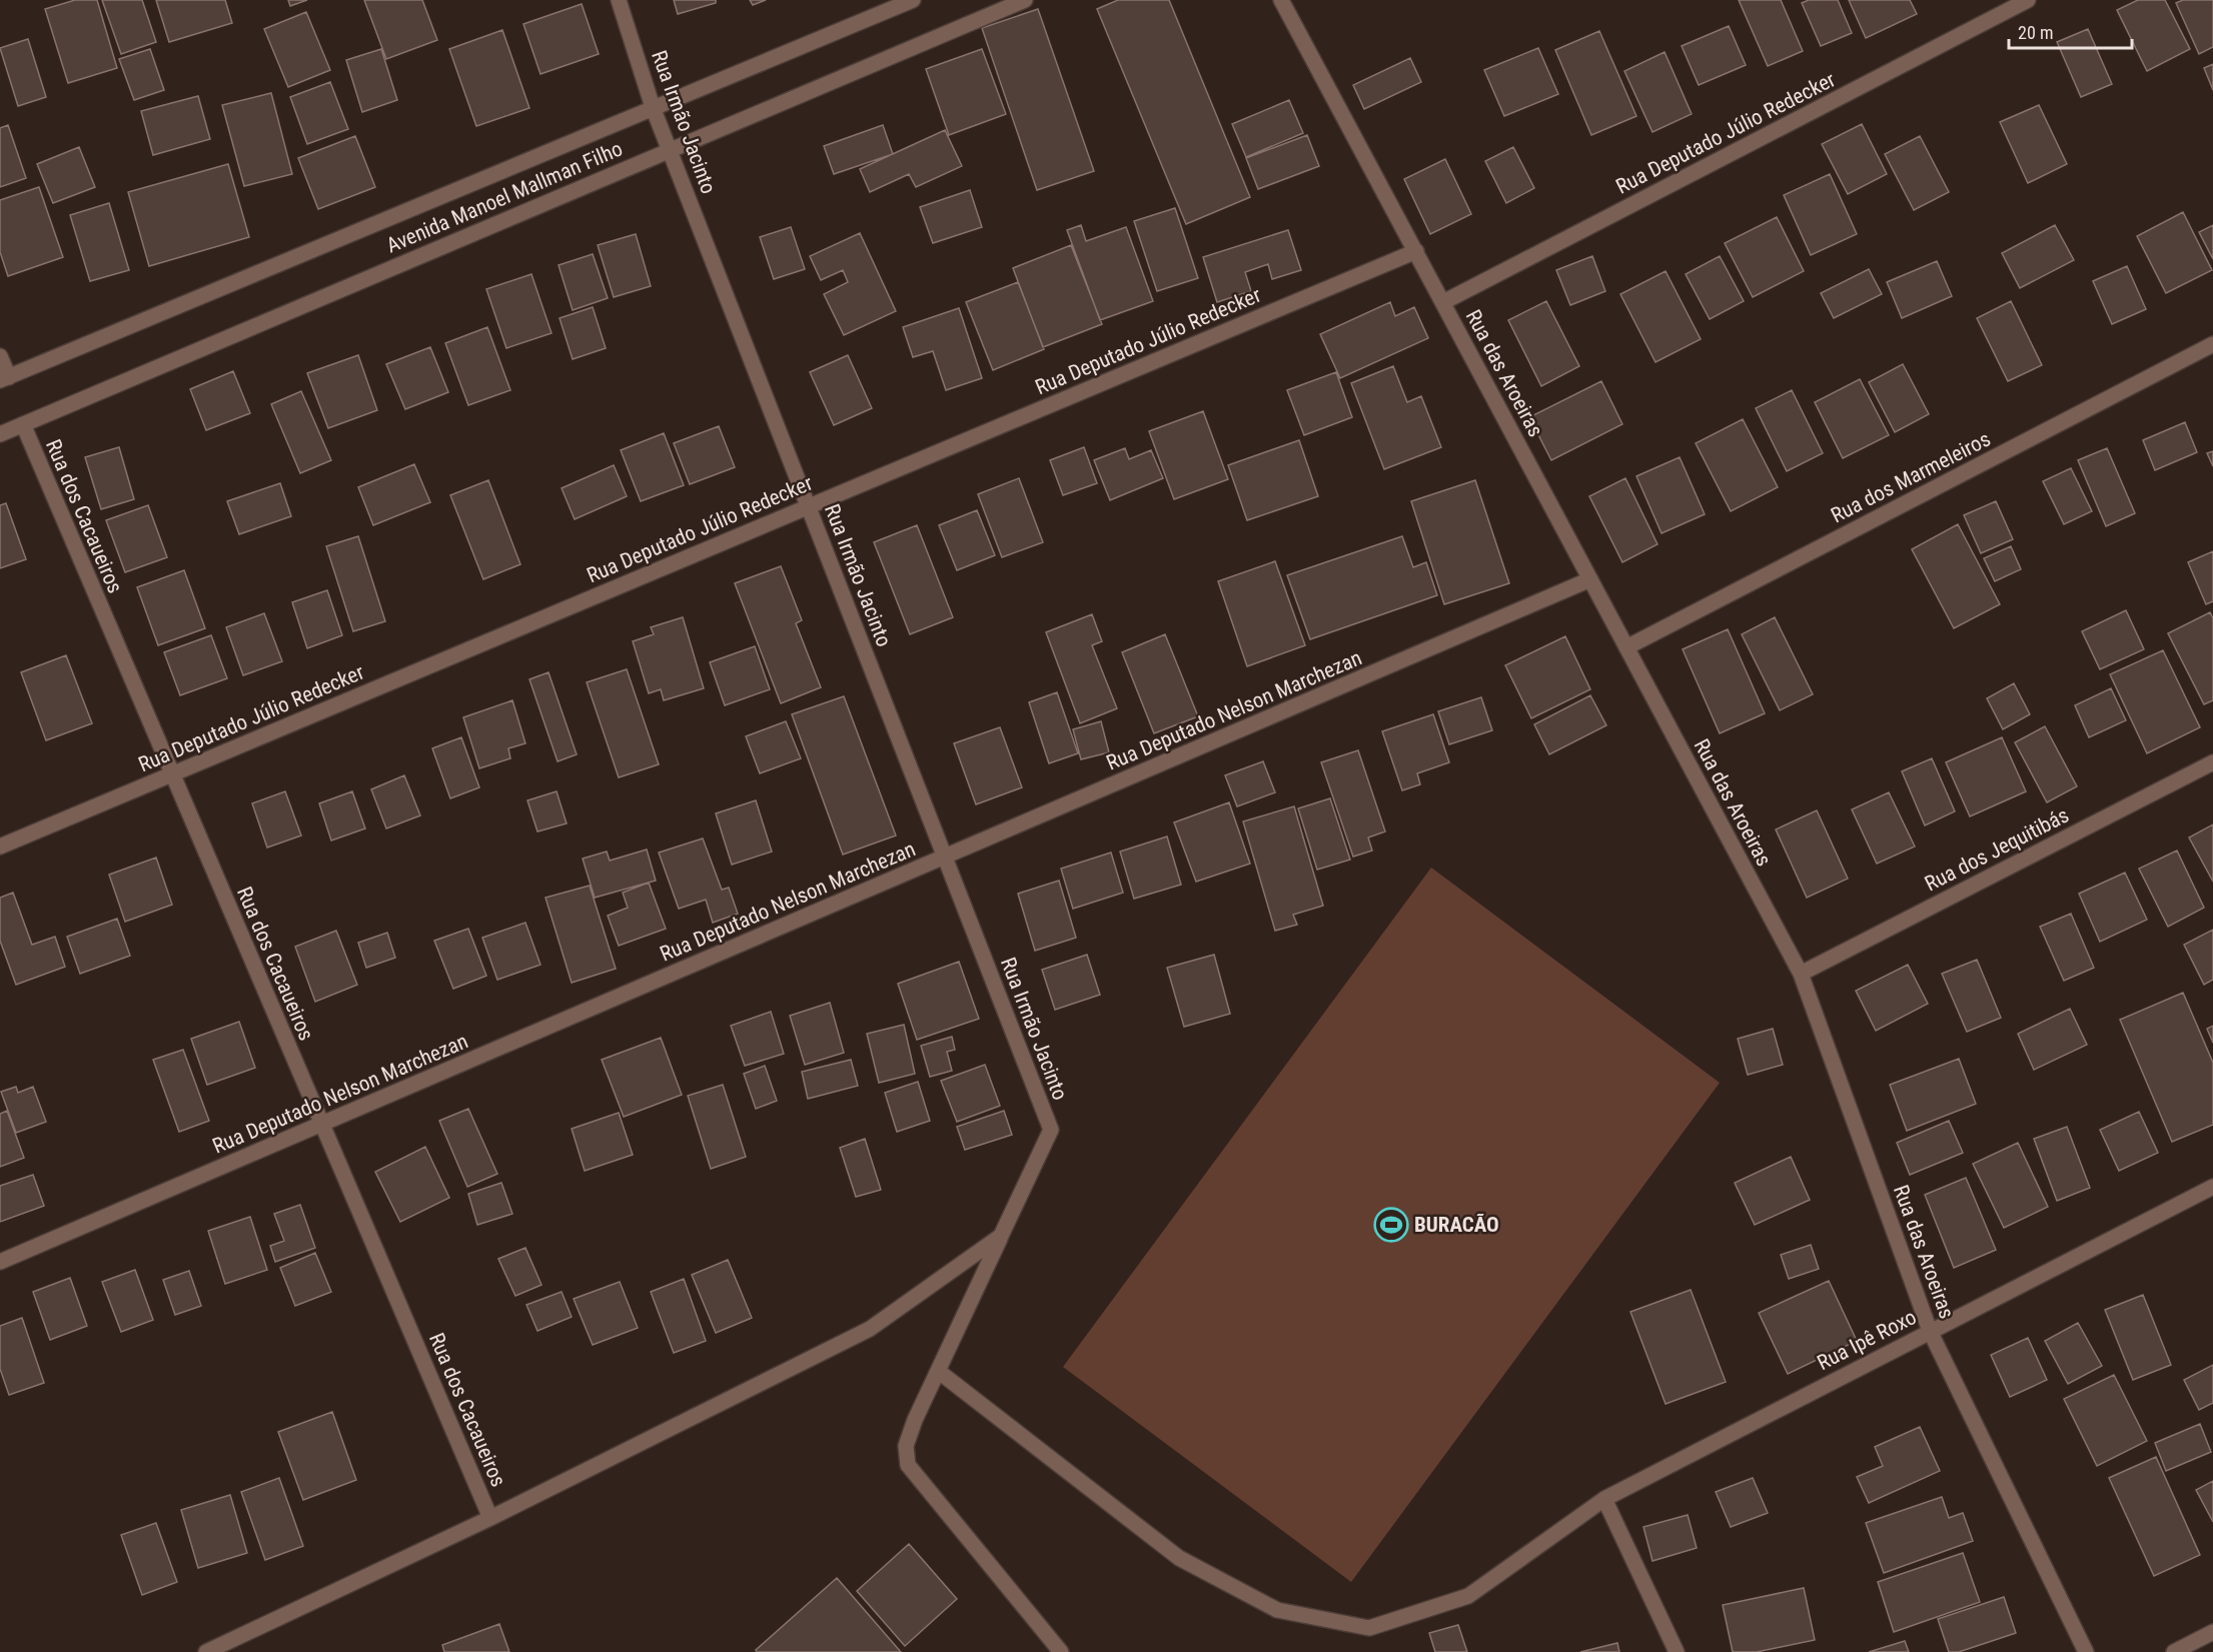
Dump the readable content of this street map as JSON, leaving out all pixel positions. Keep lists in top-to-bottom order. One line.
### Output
{"streets":{"street":["Rua Irmão Jacinto","Rua Deputado Júlio Redecker","Avenida Manoel Mallman Filho","Rua das Aroeiras","Rua dos Marmeleiros","Rua dos Cacaueiros","Rua Deputado Nelson Marchezan","Rua dos Jequitibás","Rua Ipê Roxo"]},"crossings":[["Rua Irmão Jacinto","Rua Deputado Júlio Redecker"],["Rua Irmão Jacinto","Avenida Manoel Mallman Filho"],["Rua Irmão Jacinto","Rua Deputado Nelson Marchezan"],["Rua Deputado Júlio Redecker","Rua das Aroeiras"],["Rua Deputado Júlio Redecker","Rua dos Cacaueiros"],["Avenida Manoel Mallman Filho","Rua dos Cacaueiros"],["Rua das Aroeiras","Rua dos Marmeleiros"],["Rua das Aroeiras","Rua Deputado Nelson Marchezan"],["Rua das Aroeiras","Rua dos Jequitibás"],["Rua das Aroeiras","Rua Ipê Roxo"],["Rua dos Cacaueiros","Rua Deputado Nelson Marchezan"]],"places":{"sports":["BURACÃO"]},"scale_bar":"20 m"}
